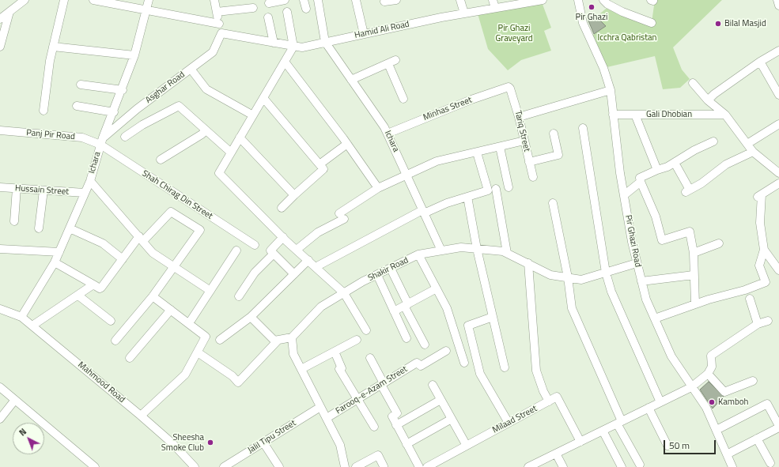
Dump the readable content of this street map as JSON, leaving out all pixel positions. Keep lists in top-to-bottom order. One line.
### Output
{"streets":{"street":["Hamid Ali Road","Asghar Road","Minhas Street","Gali Dhobian","Tariq Street","Panj Pir Road","Ichara","Hussain Street","Shah Chirag Din Street","Pir Ghazi Road","Shakir Road","Mahmood Road","Farooq-e-Azam Street","Milaad Street","Jalil Tipu Street"]},"crossings":[["Hamid Ali Road","Asghar Road"],["Hamid Ali Road","Ichara"],["Asghar Road","Panj Pir Road"],["Asghar Road","Ichara"],["Asghar Road","Shah Chirag Din Street"],["Minhas Street","Tariq Street"],["Minhas Street","Ichara"],["Gali Dhobian","Pir Ghazi Road"],["Panj Pir Road","Ichara"],["Panj Pir Road","Shah Chirag Din Street"],["Ichara","Hussain Street"],["Ichara","Shah Chirag Din Street"],["Ichara","Shakir Road"],["Ichara","Mahmood Road"],["Pir Ghazi Road","Shakir Road"]],"parks":["Pir Ghazi Graveyard","Icchra Qabristan"],"places":["Pir Ghazi","Bilal Masjid","Kamboh","Sheesha Smoke Club"],"scale_bar":"50 m","north":"top left"}
